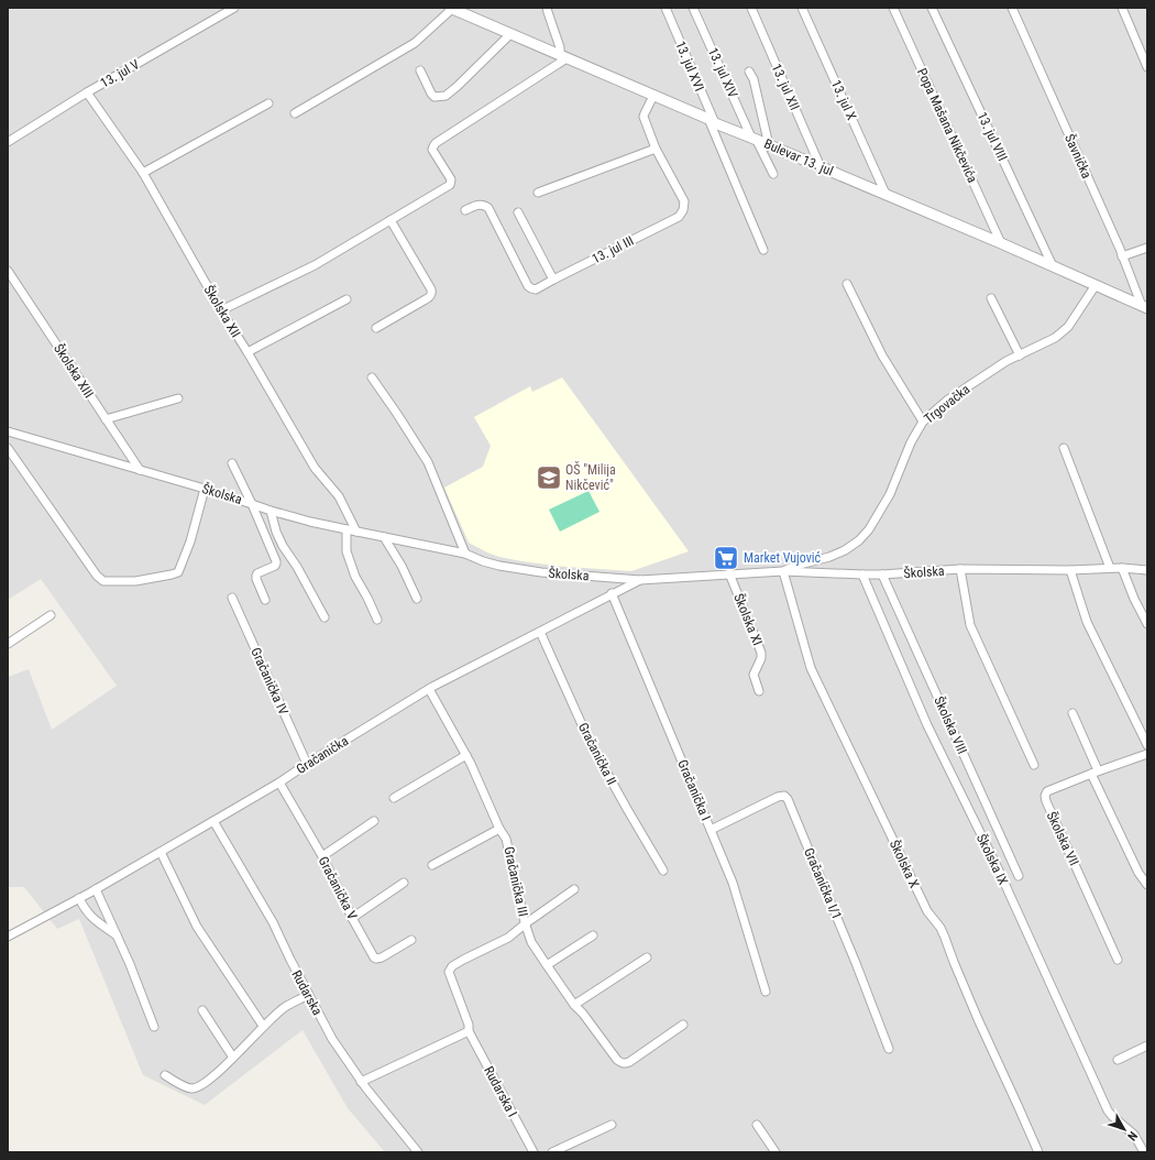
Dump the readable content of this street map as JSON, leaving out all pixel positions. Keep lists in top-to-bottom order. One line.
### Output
{"streets":{"street":["13. jul XVI","13. jul XIV","13. jul V","13. jul XII","13. jul X","Popa Mašana Nikčevića","13. jul VIII","Šavnička","Bulevar 13. jul","13. jul III","Školska XII","Školska XIII","Trgovačka","Školska","Školska XI","Gračanička IV","Školska VIII","Gračanička II","Gračanička","Gračanička I","Školska VII","Školska IX","Školska X","Gračanička III","Gračanička I/1","Gračanička V","Rudarska","Rudarska I"]},"crossings":[["13. jul XVI","Bulevar 13. jul"],["13. jul XIV","Bulevar 13. jul"],["13. jul V","Školska XII"],["13. jul XII","Bulevar 13. jul"],["13. jul X","Bulevar 13. jul"],["Popa Mašana Nikčevića","Bulevar 13. jul"],["13. jul VIII","Bulevar 13. jul"],["Šavnička","Bulevar 13. jul"],["Bulevar 13. jul","13. jul III"],["Bulevar 13. jul","Trgovačka"],["Školska XII","Školska"],["Školska XIII","Školska"],["Trgovačka","Školska"],["Trgovačka","Školska X"],["Školska","Školska XI"],["Školska","Školska VIII"],["Školska","Gračanička"],["Školska","Školska IX"],["Školska","Školska X"],["Gračanička IV","Gračanička"],["Gračanička II","Gračanička"],["Gračanička","Gračanička I"],["Gračanička","Gračanička III"],["Gračanička","Gračanička V"],["Gračanička","Rudarska"],["Gračanička I","Gračanička I/1"],["Gračanička III","Rudarska I"]],"places":{"school or university":["OŠ \"Milija Nikčević\""],"supermarket":["Market Vujović"]},"north":"bottom right"}
